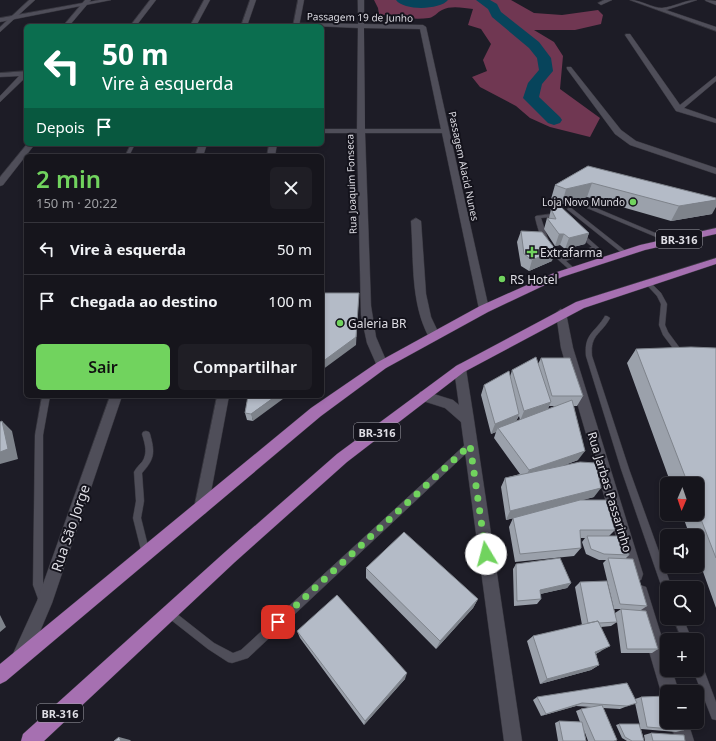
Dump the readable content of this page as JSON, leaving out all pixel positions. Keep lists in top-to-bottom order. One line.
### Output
{"streets":{"highway":["BR-316"],"street":["Passagem 19 de Junho","Passagem Alacid Nunes","Rua Joaquim Fonseca","Rua Jarbas Passarinho","Rua São Jorge"]},"crossings":[["Passagem 19 de Junho","Passagem Alacid Nunes"],["Passagem 19 de Junho","Rua Joaquim Fonseca"],["Passagem Alacid Nunes","BR-316"],["Rua Joaquim Fonseca","BR-316"],["BR-316","Rua Jarbas Passarinho"],["BR-316","Rua São Jorge"]],"places":{"other":["Loja Novo Mundo","RS Hotel","Galeria BR"],"health":["Extrafarma"]},"north":"bottom","page":{"turn":["50 m","Vire à esquerda"],"then":"Depois","heading":["2 min","150 m · 20:22"],"list":[{"name":"Vire à esquerda","value":"50 m"},{"name":"Chegada ao destino","value":"100 m"}],"buttons":["Sair","Compartilhar"],"map_buttons":["+","−"]}}
